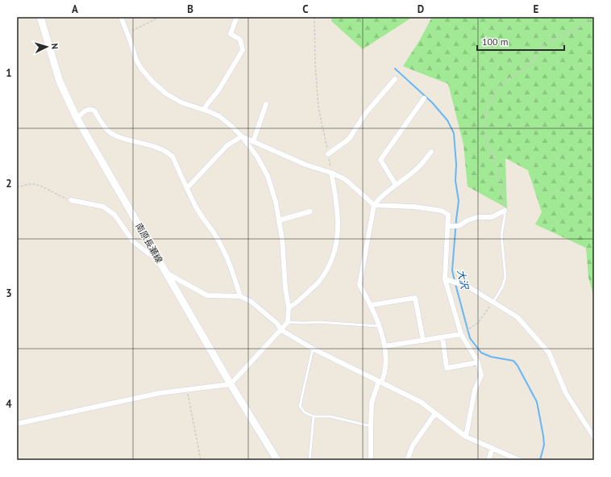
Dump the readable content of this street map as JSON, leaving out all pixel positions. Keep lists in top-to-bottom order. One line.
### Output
{"streets":{"main road":["南原長瀬線"]},"water":["大沢"],"scale_bar":"100 m","north":"right","grid":{"columns":["A","B","C","D","E"],"rows":["1","2","3","4"]}}
